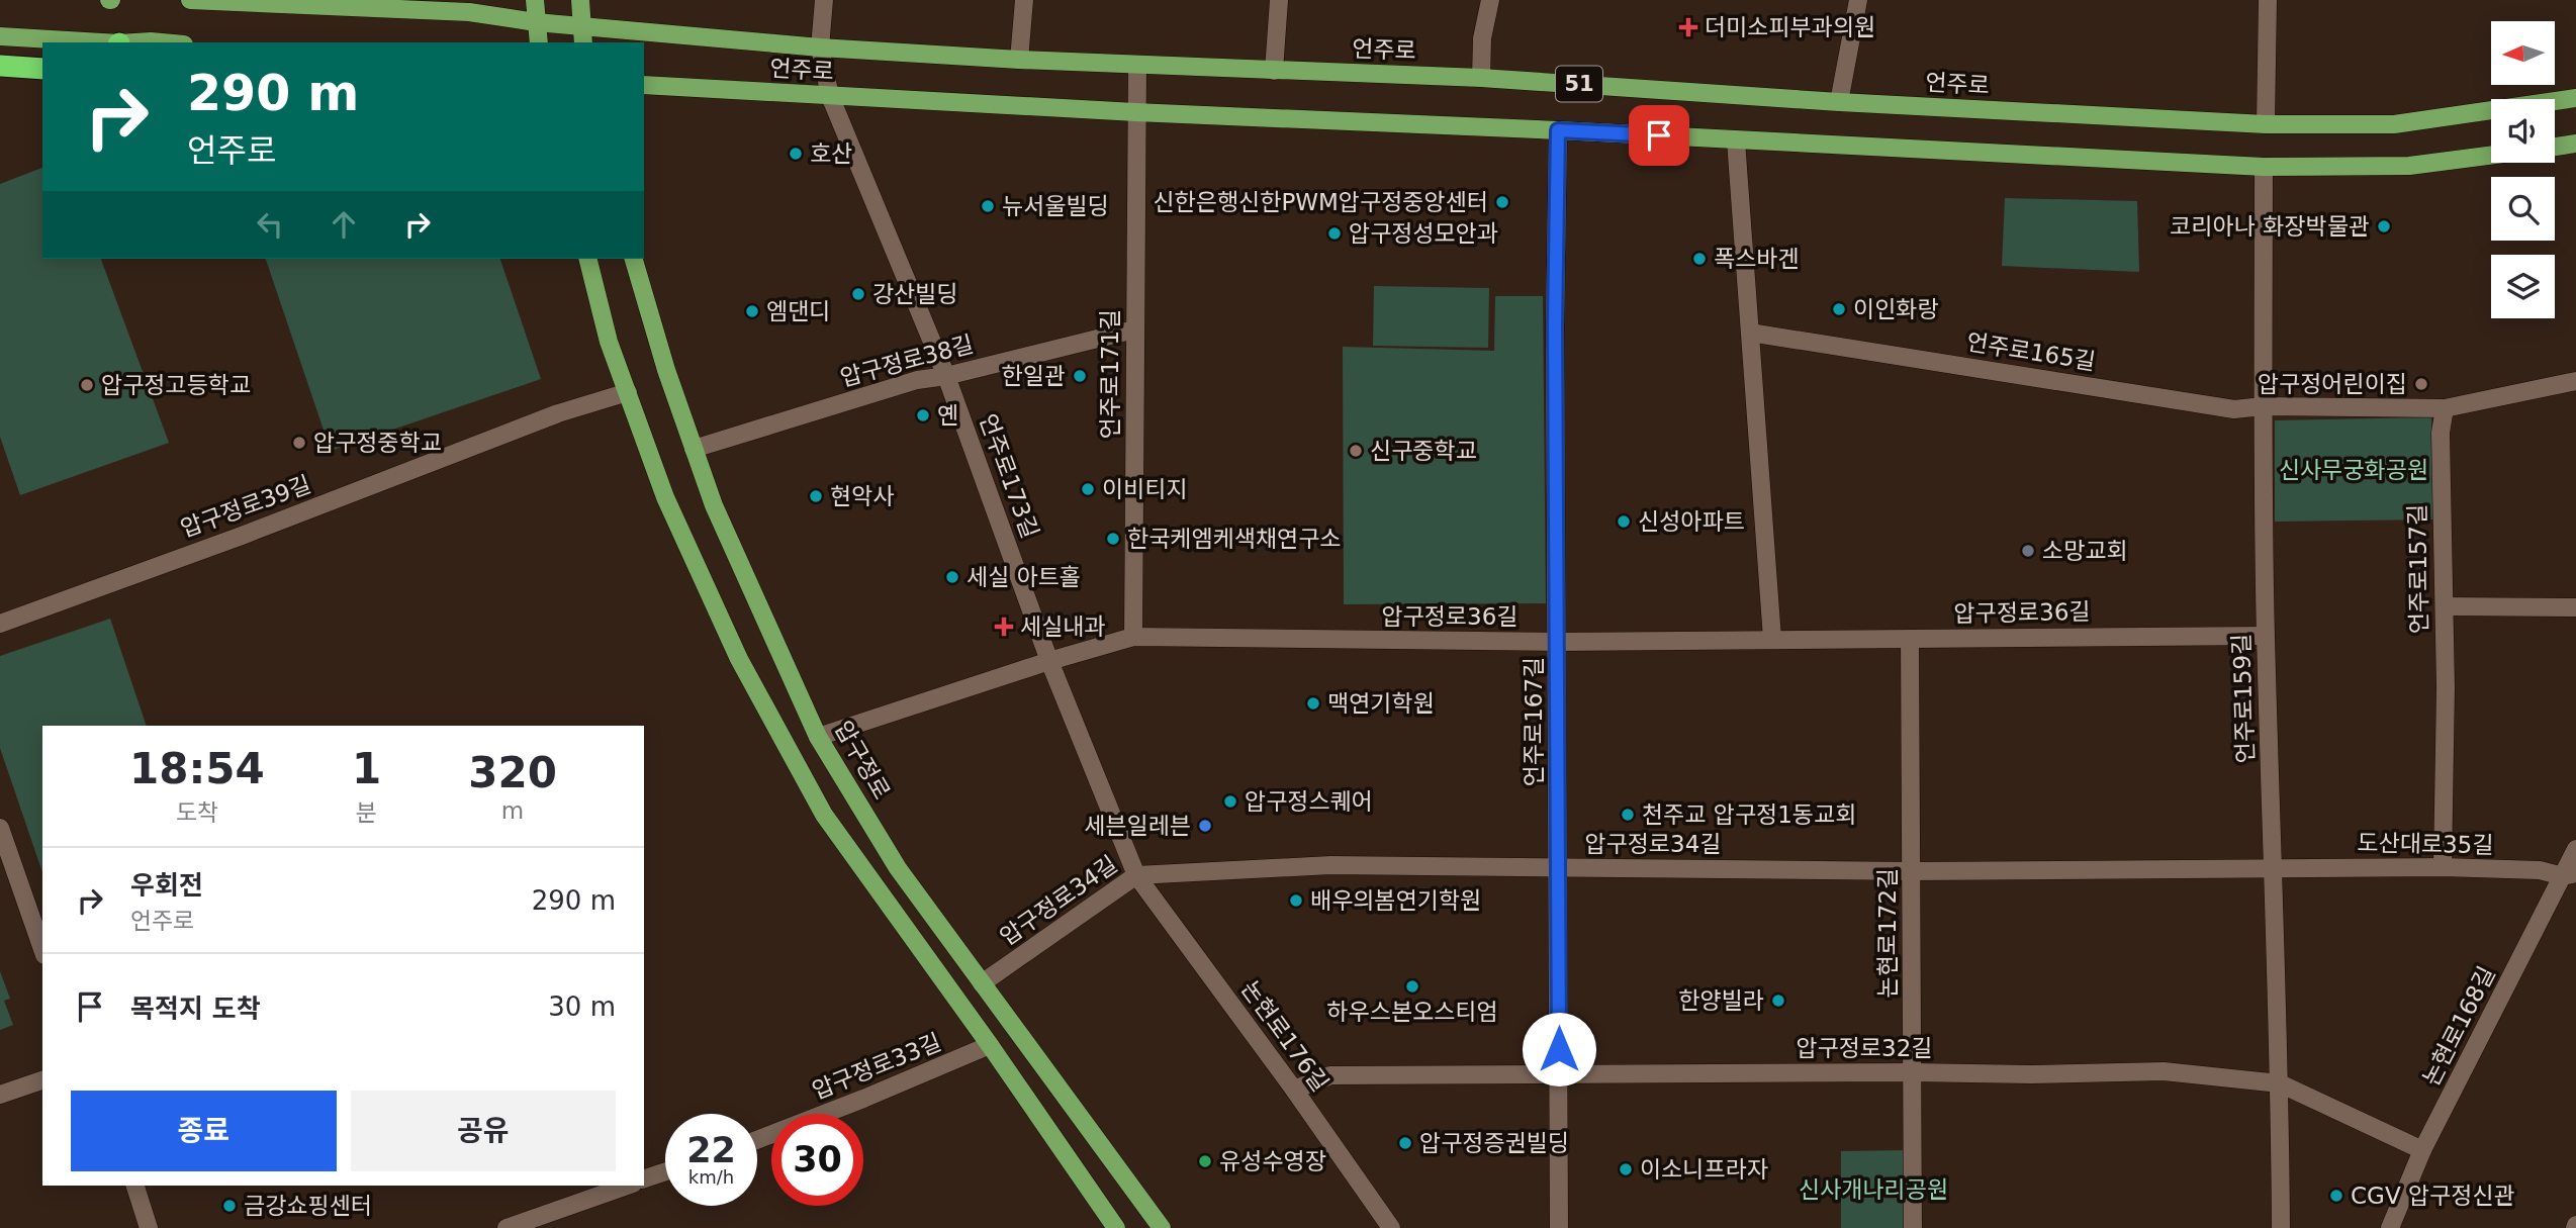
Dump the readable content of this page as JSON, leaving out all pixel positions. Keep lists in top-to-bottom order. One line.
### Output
{"streets":{"main road":["언주로","51","압구정로"],"street":["언주로165길","압구정로38길","언주로171길","언주로173길","압구정로39길","언주로157길","압구정로36길","언주로159길","언주로167길","압구정로34길","도산대로35길","논현로172길","논현로168길","논현로176길","압구정로32길","압구정로33길"]},"crossings":[["언주로","언주로171길"],["언주로","언주로173길"],["언주로","언주로159길"],["언주로","언주로167길"],["언주로165길","언주로159길"],["압구정로38길","언주로171길"],["압구정로38길","언주로173길"],["압구정로38길","압구정로"],["언주로171길","압구정로36길"],["언주로173길","압구정로36길"],["언주로173길","압구정로34길"],["언주로173길","논현로176길"],["언주로157길","도산대로35길"],["압구정로36길","언주로159길"],["압구정로36길","언주로167길"],["압구정로36길","압구정로"],["압구정로36길","논현로172길"],["언주로159길","압구정로34길"],["언주로159길","도산대로35길"],["언주로159길","압구정로32길"],["언주로167길","압구정로34길"],["언주로167길","압구정로32길"],["압구정로","압구정로34길"],["압구정로34길","도산대로35길"],["압구정로34길","논현로172길"],["압구정로34길","논현로176길"],["도산대로35길","논현로168길"],["논현로172길","압구정로32길"],["논현로168길","압구정로32길"],["논현로176길","압구정로32길"]],"parks":["신사무궁화공원","신사개나리공원"],"places":{"health":["더미소피부과의원","세실내과"],"other":["호산","신한은행신한PWM압구정중앙센터","뉴서울빌딩","코리아나 화장박물관","압구정성모안과","폭스바겐","강산빌딩","이인화랑","엠댄디","한일관","압구정어린이집","압구정고등학교","옌","압구정중학교","신구중학교","이비티지","현악사","신성아파트","한국케엠케색채연구소","소망교회","세실 아트홀","맥연기학원","압구정스퀘어","천주교 압구정1동교회","세븐일레븐","배우의봄연기학원","하우스본오스티엄","한양빌라","압구정증권빌딩","유성수영장","이소니프라자","CGV 압구정신관","금강쇼핑센터"]},"north":"left","page":{"turn":["290 m","언주로"],"eta":["18:54","도착","1","분","320","m"],"list":[{"name":"우회전","note":"언주로","value":"290 m"},{"name":"목적지 도착","value":"30 m"}],"buttons":["종료","공유"],"speed":"22 km/h","limit":"30"}}
